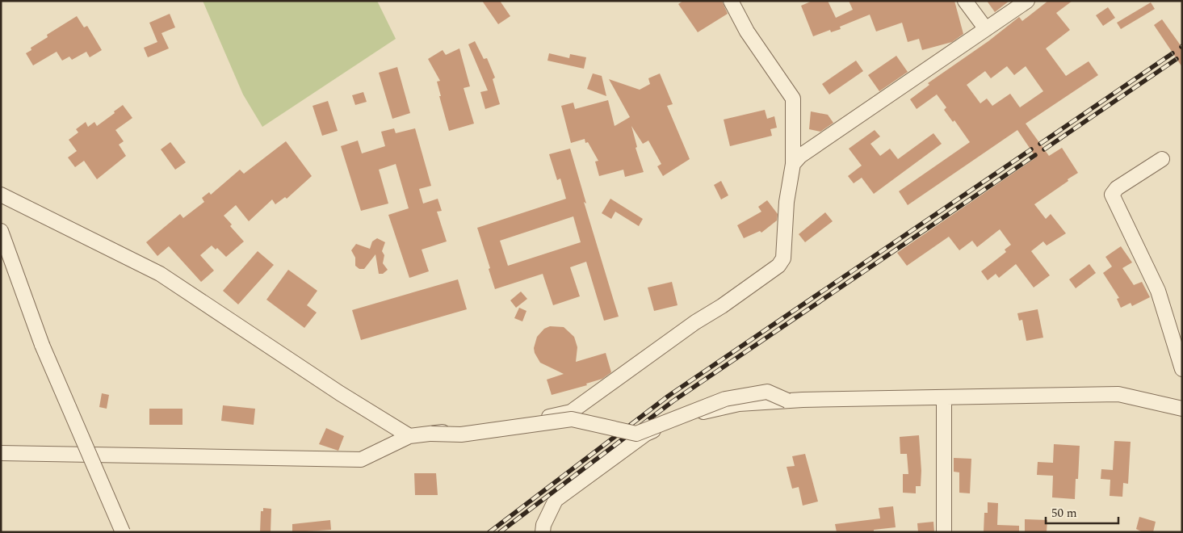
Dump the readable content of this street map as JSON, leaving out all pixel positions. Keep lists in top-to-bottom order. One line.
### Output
{"scale_bar":"50 m"}
